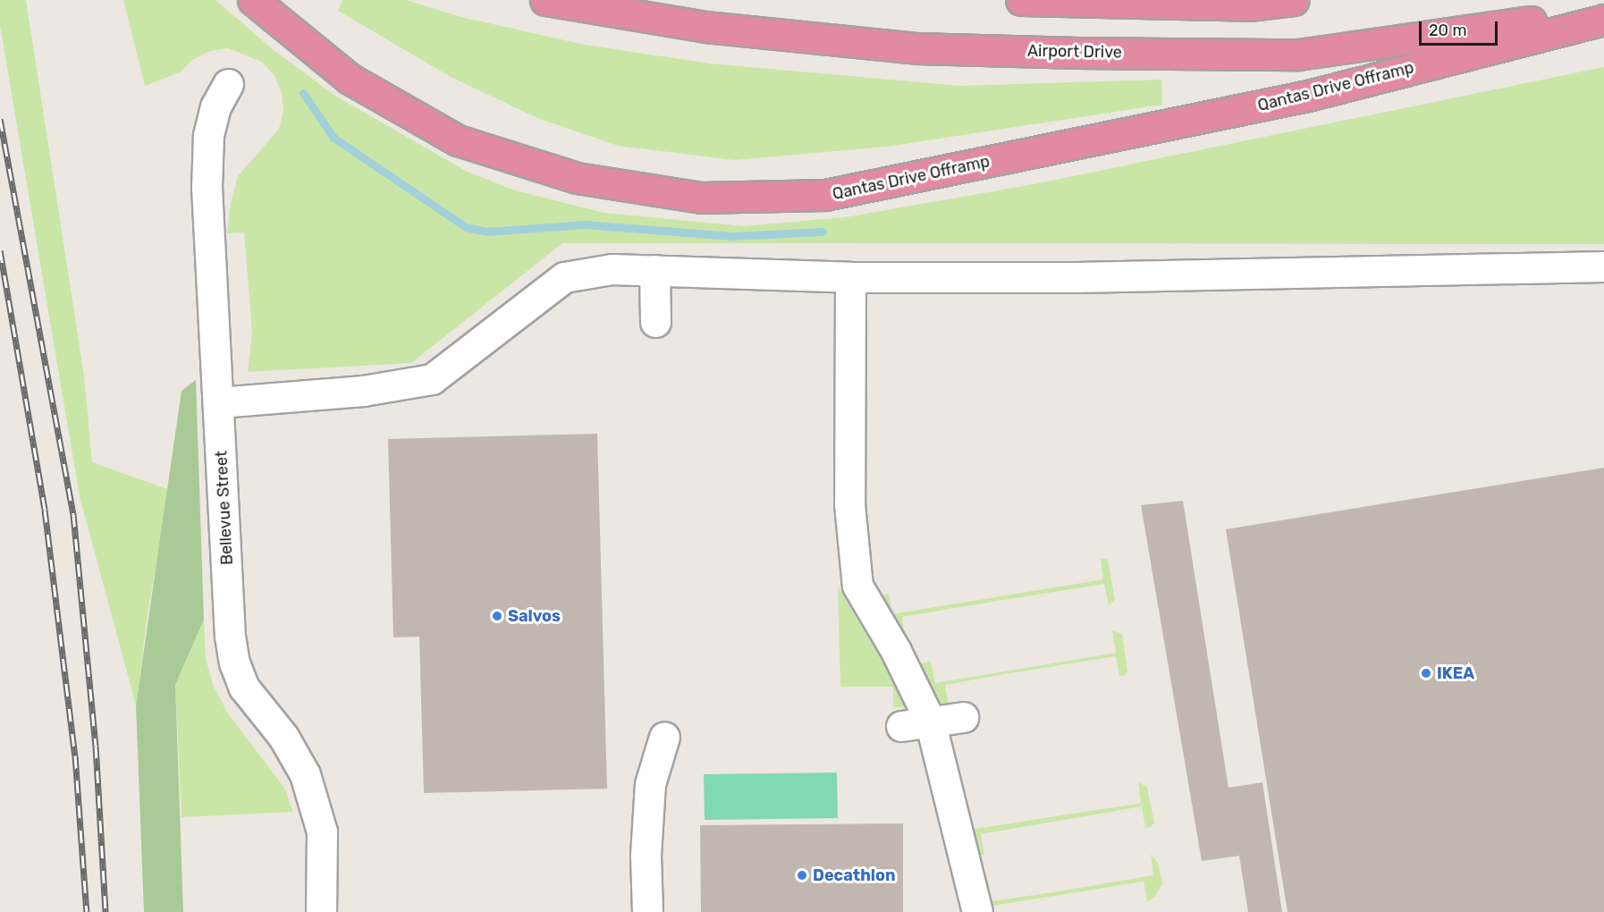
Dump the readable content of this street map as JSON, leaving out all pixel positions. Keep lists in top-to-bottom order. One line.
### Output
{"streets":{"highway":["Airport Drive","Qantas Drive Offramp"],"street":["Bellevue Street"]},"places":["Salvos","IKEA","Decathlon"],"scale_bar":"20 m"}
